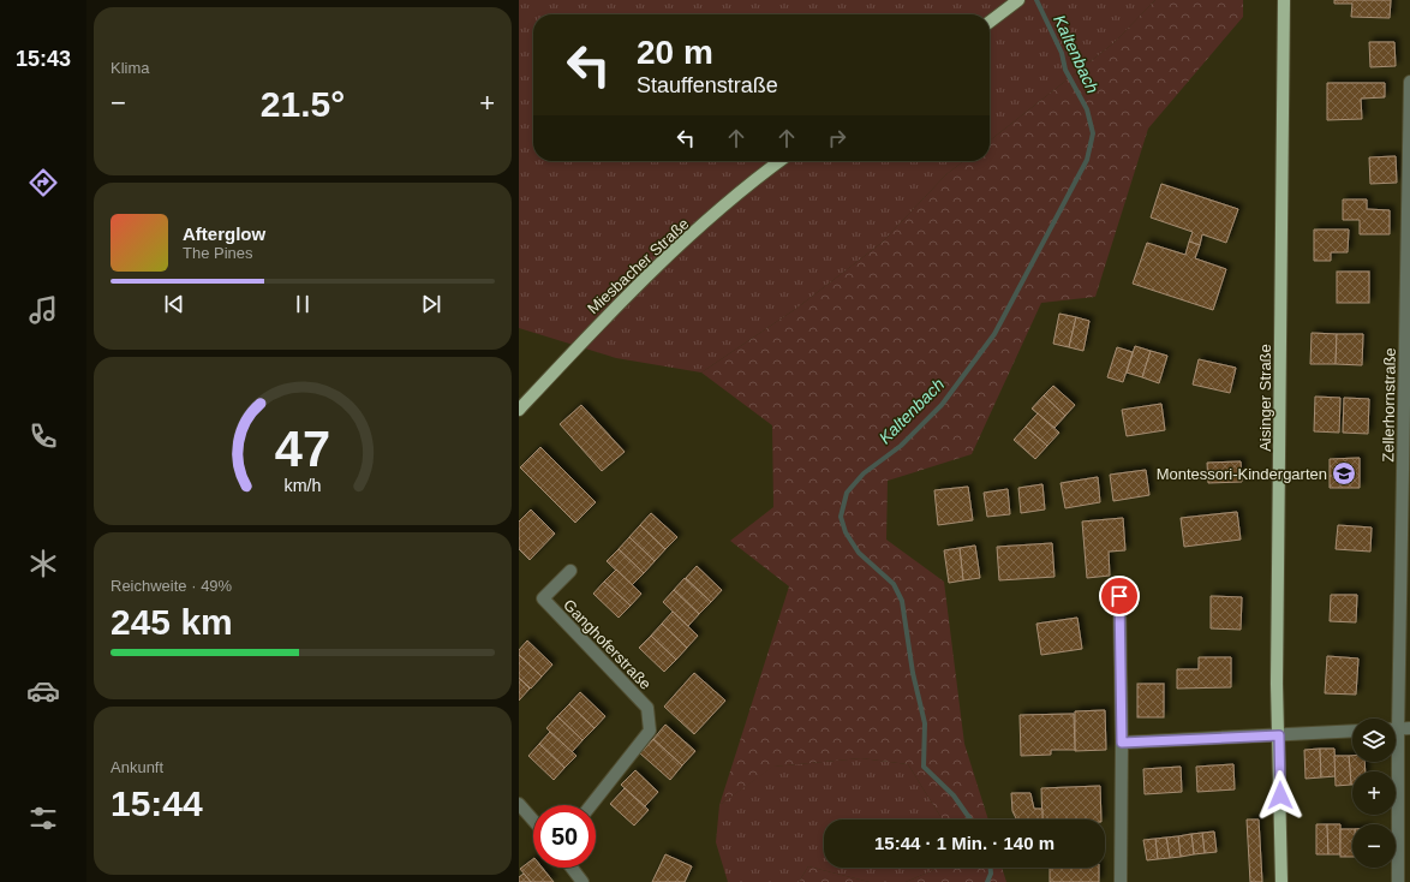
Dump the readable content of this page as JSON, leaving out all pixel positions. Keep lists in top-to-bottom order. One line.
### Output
{"streets":{"main road":["Miesbacher Straße","Aisinger Straße"],"street":["Zellerhornstraße","Ganghoferstraße"]},"water":["Kaltenbach"],"places":{"school or university":["Montessori-Kindergarten"]},"page":{"tabs":"15:43","tile":["Klima",["Reichweite · 49%","245 km"],["Ankunft","15:44"]],"turn":["20 m","Stauffenstraße"],"heat":["−","21.5°","+"],"song":["Afterglow","The Pines"],"map_buttons":["+","−"],"limit":"50","trip":"15:44 · 1 Min. · 140 m","gauge":["47","km/h"]}}
